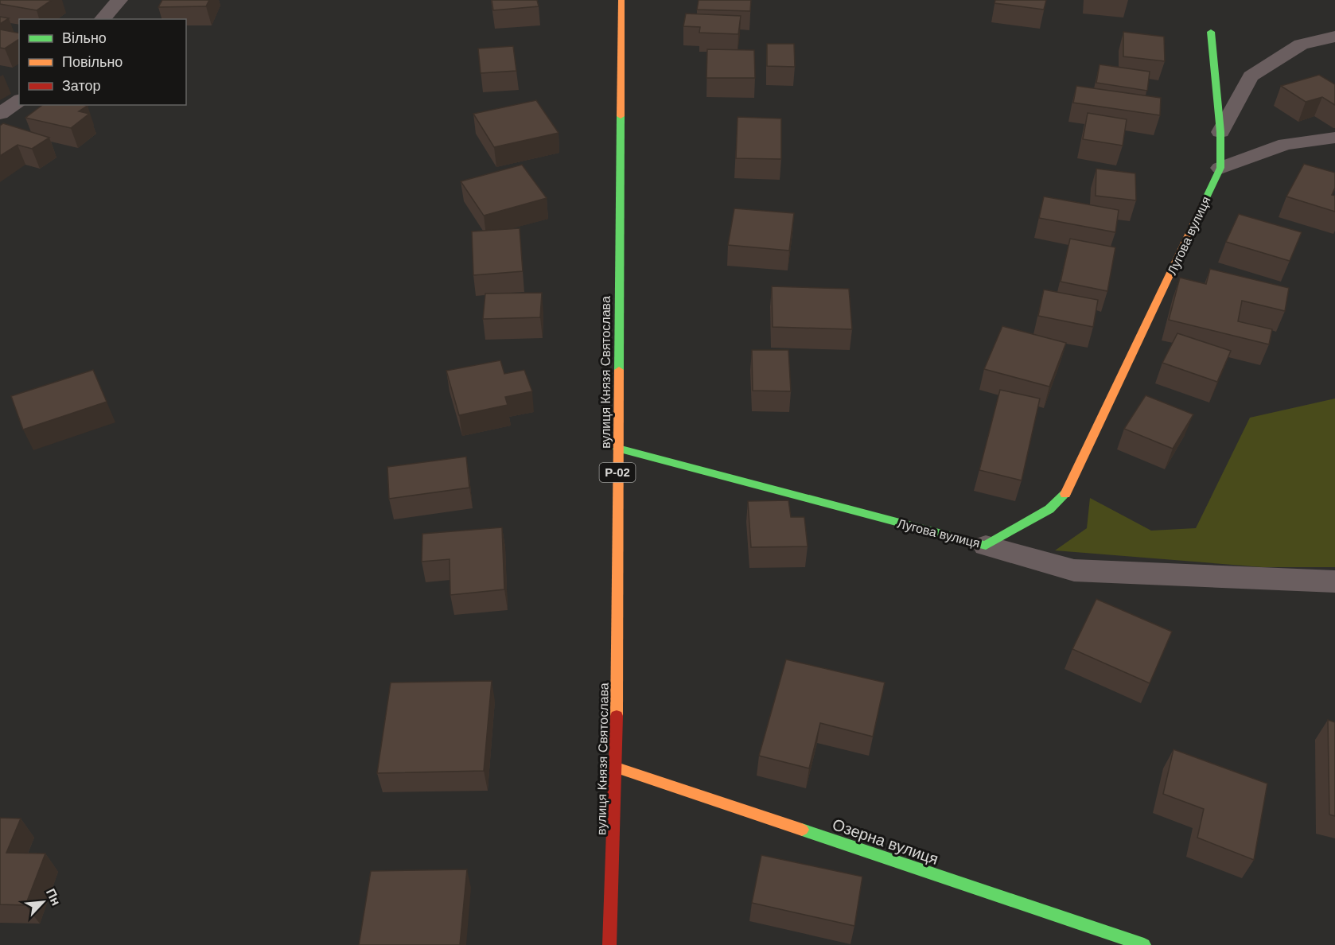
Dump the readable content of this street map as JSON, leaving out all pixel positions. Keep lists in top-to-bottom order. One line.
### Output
{"streets":{"street":["Лугова вулиця","вулиця Князя Святослава","Р-02","Озерна вулиця"]},"crossings":[["Лугова вулиця","вулиця Князя Святослава"],["вулиця Князя Святослава","Озерна вулиця"]],"legend":["Вільно","Повільно","Затор"],"north":"top right"}
